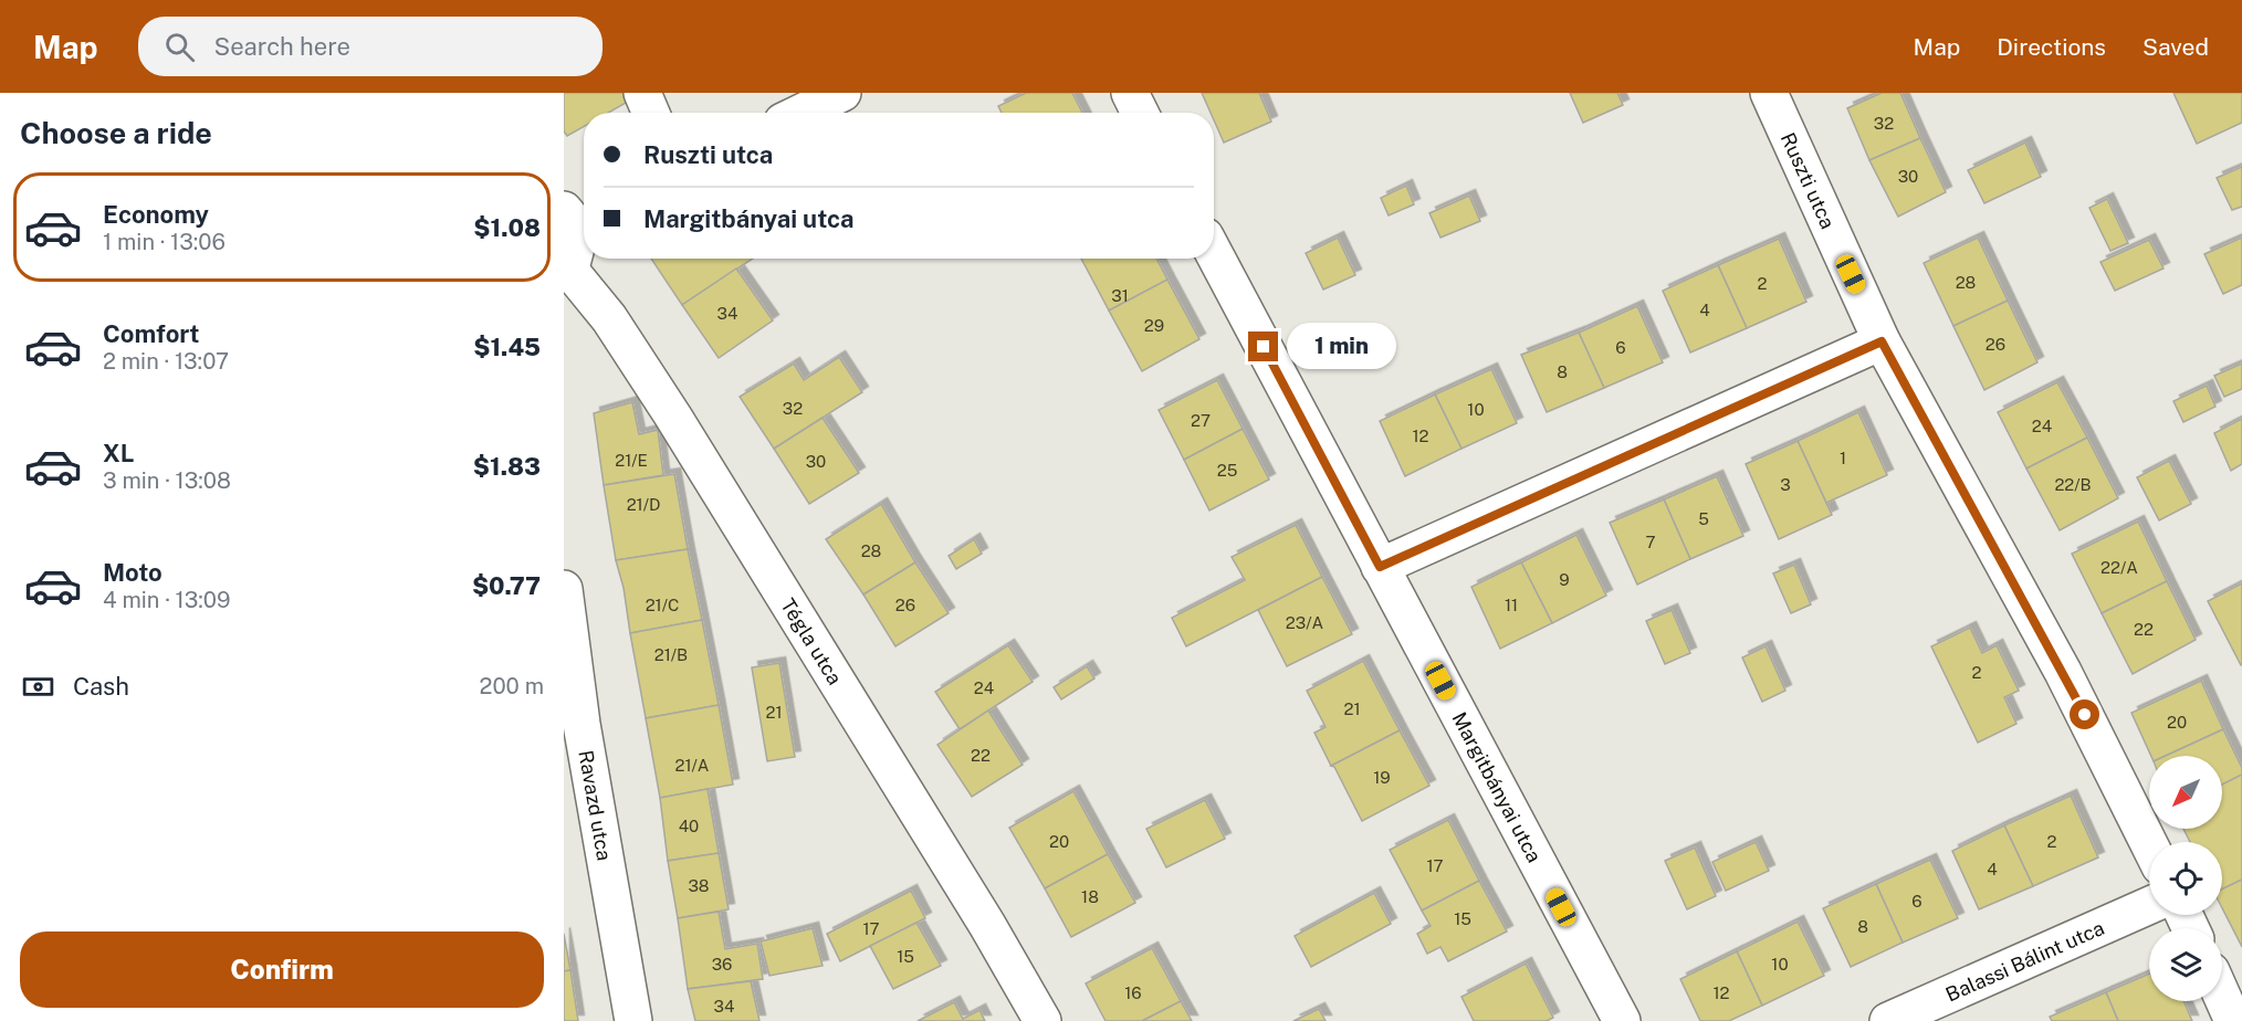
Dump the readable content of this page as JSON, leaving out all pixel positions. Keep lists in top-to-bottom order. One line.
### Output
{"streets":{"street":["Ruszti utca","Tégla utca","Margitbányai utca","Ravazd utca","Balassi Bálint utca"]},"house_numbers":["32","30","28","2","31","4","34","29","26","6","8","32","10","27","24","12","1","21/E","30","25","3","22/B","21/D","5","7","28","22/A","9","21/C","26","11","23/A","22","21/B","2","24","21","21","20","22","21/A","19","40","20","2","17","4","38","18","6","15","8","17","15","36","10","16","12","34"],"north":"bottom left","page":{"header":"Map","search":"Search here","nav":["Map","Directions","Saved"],"heading":"Choose a ride","banner":["Ruszti utca","Margitbányai utca"],"list":[{"name":"Economy","note":"1 min · 13:06","value":"$1.08"},{"name":"Comfort","note":"2 min · 13:07","value":"$1.45"},{"name":"XL","note":"3 min · 13:08","value":"$1.83"},{"name":"Moto","note":"4 min · 13:09","value":"$0.77"}],"bubble":"1 min","pay":["Cash","200 m"],"buttons":"Confirm"}}
